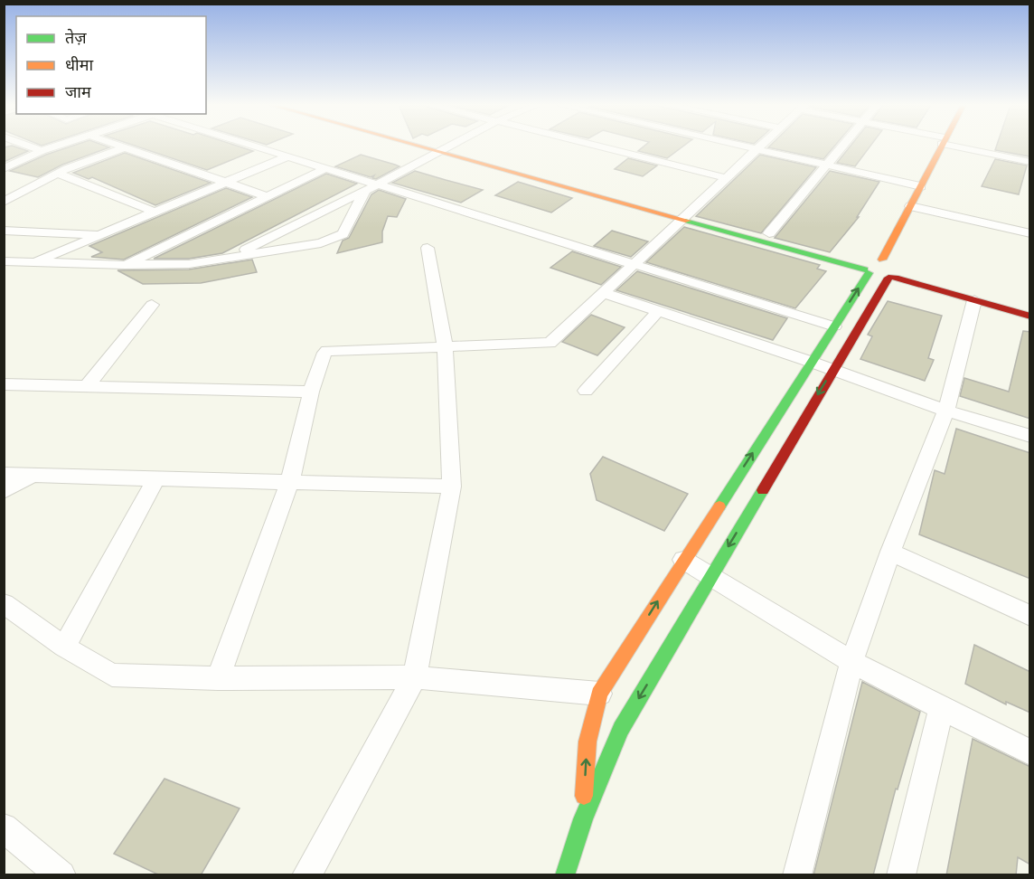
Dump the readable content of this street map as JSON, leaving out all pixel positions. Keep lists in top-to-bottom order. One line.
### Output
{"legend":["तेज़","धीमा","जाम"]}
